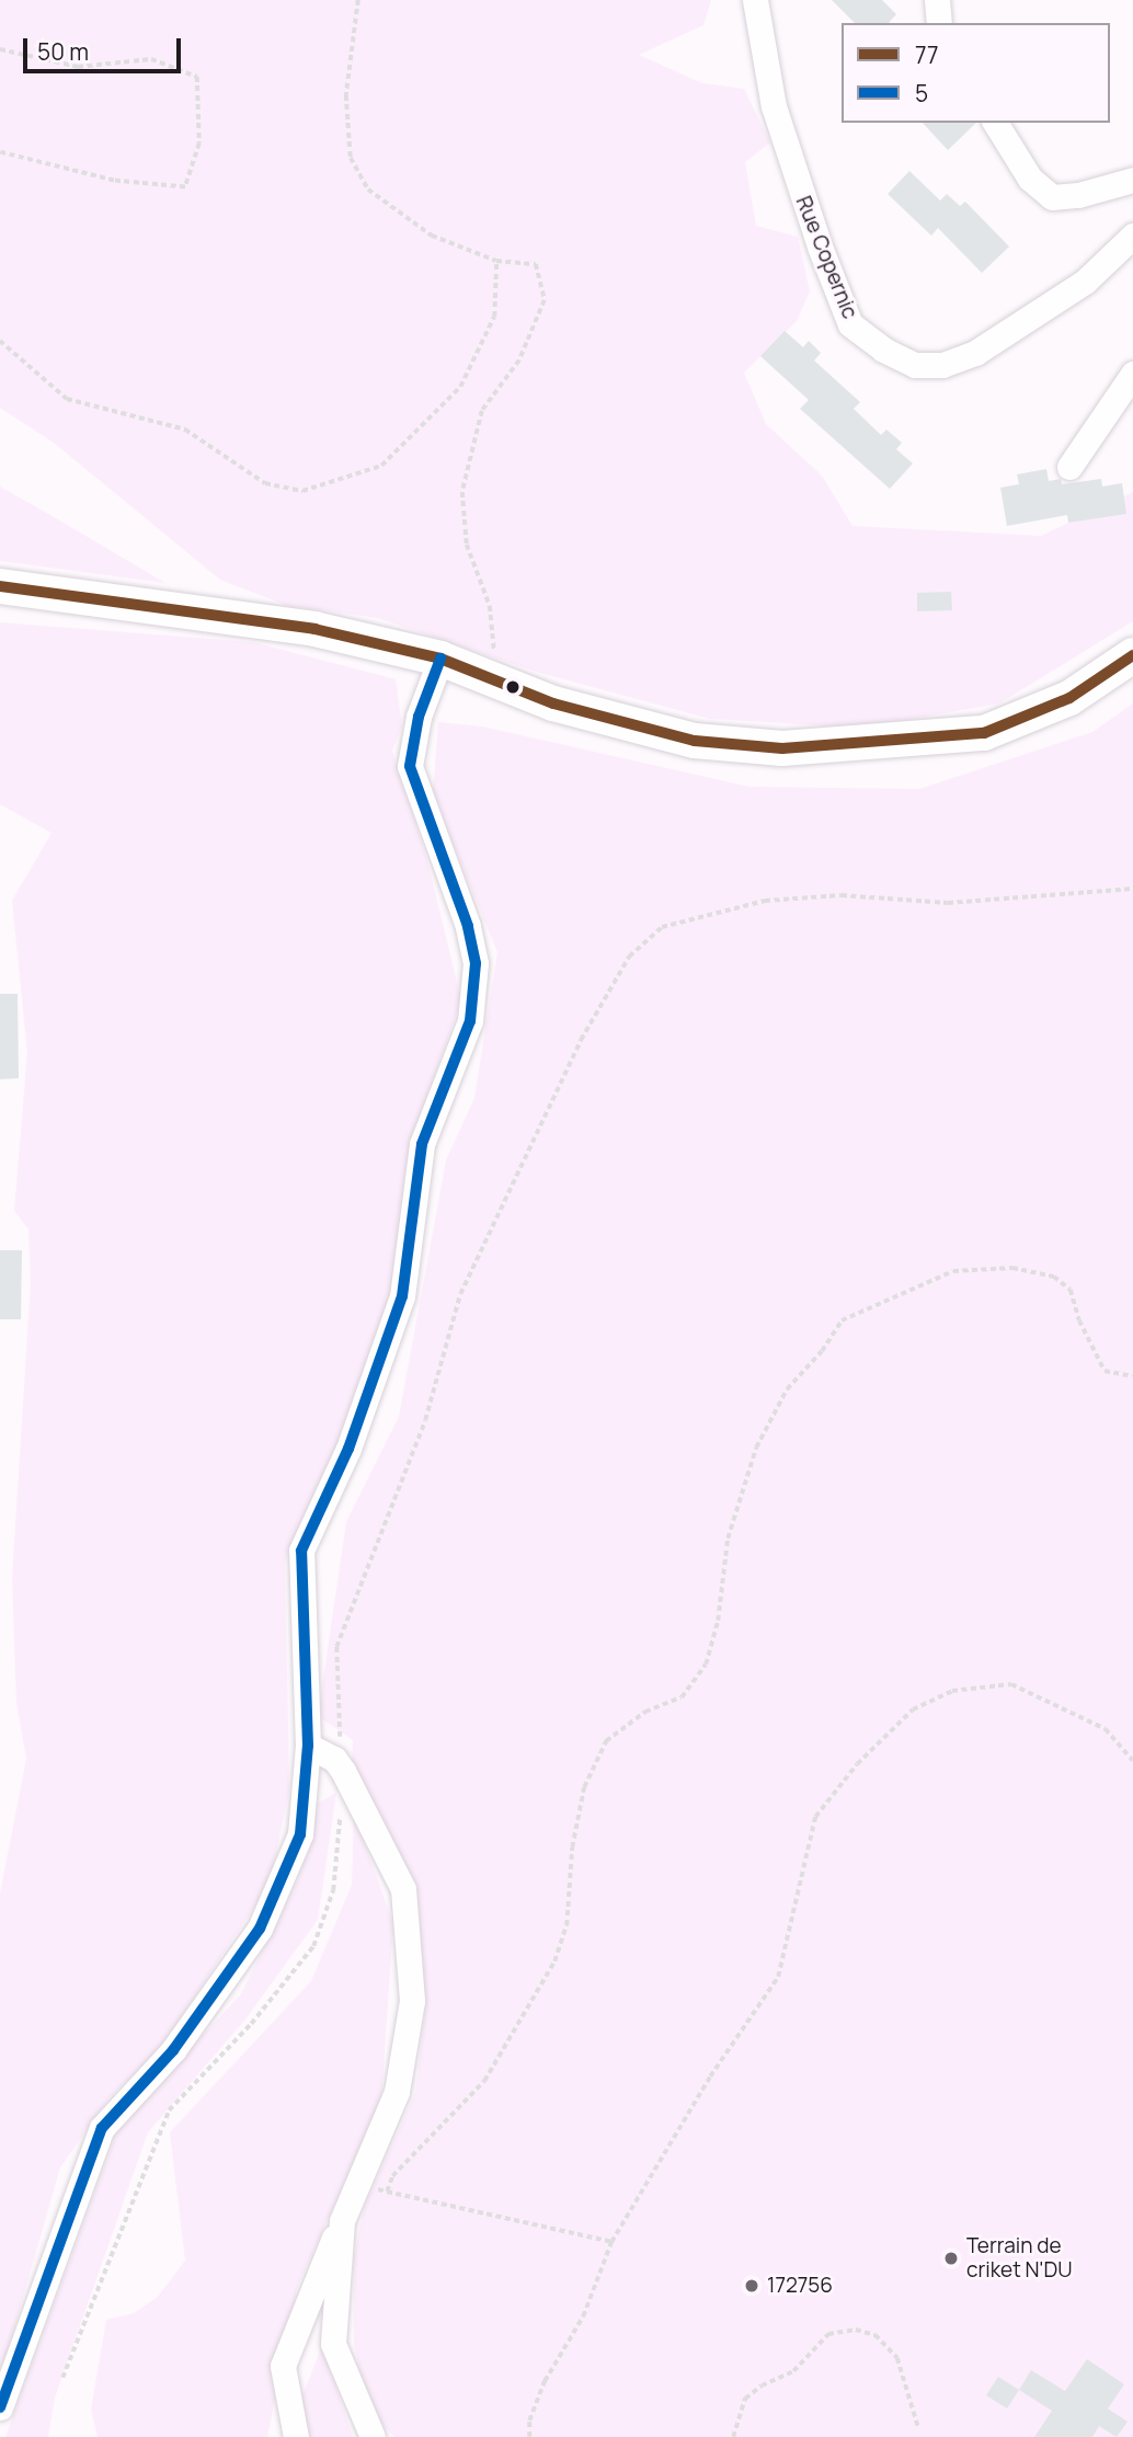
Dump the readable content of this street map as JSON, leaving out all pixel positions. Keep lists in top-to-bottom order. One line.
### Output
{"streets":{"street":["Rue Copernic"]},"places":["Terrain de criket N'DU","172756"],"lines":["transit line 77","transit line 5"],"legend":["77","5"],"scale_bar":"50 m"}
